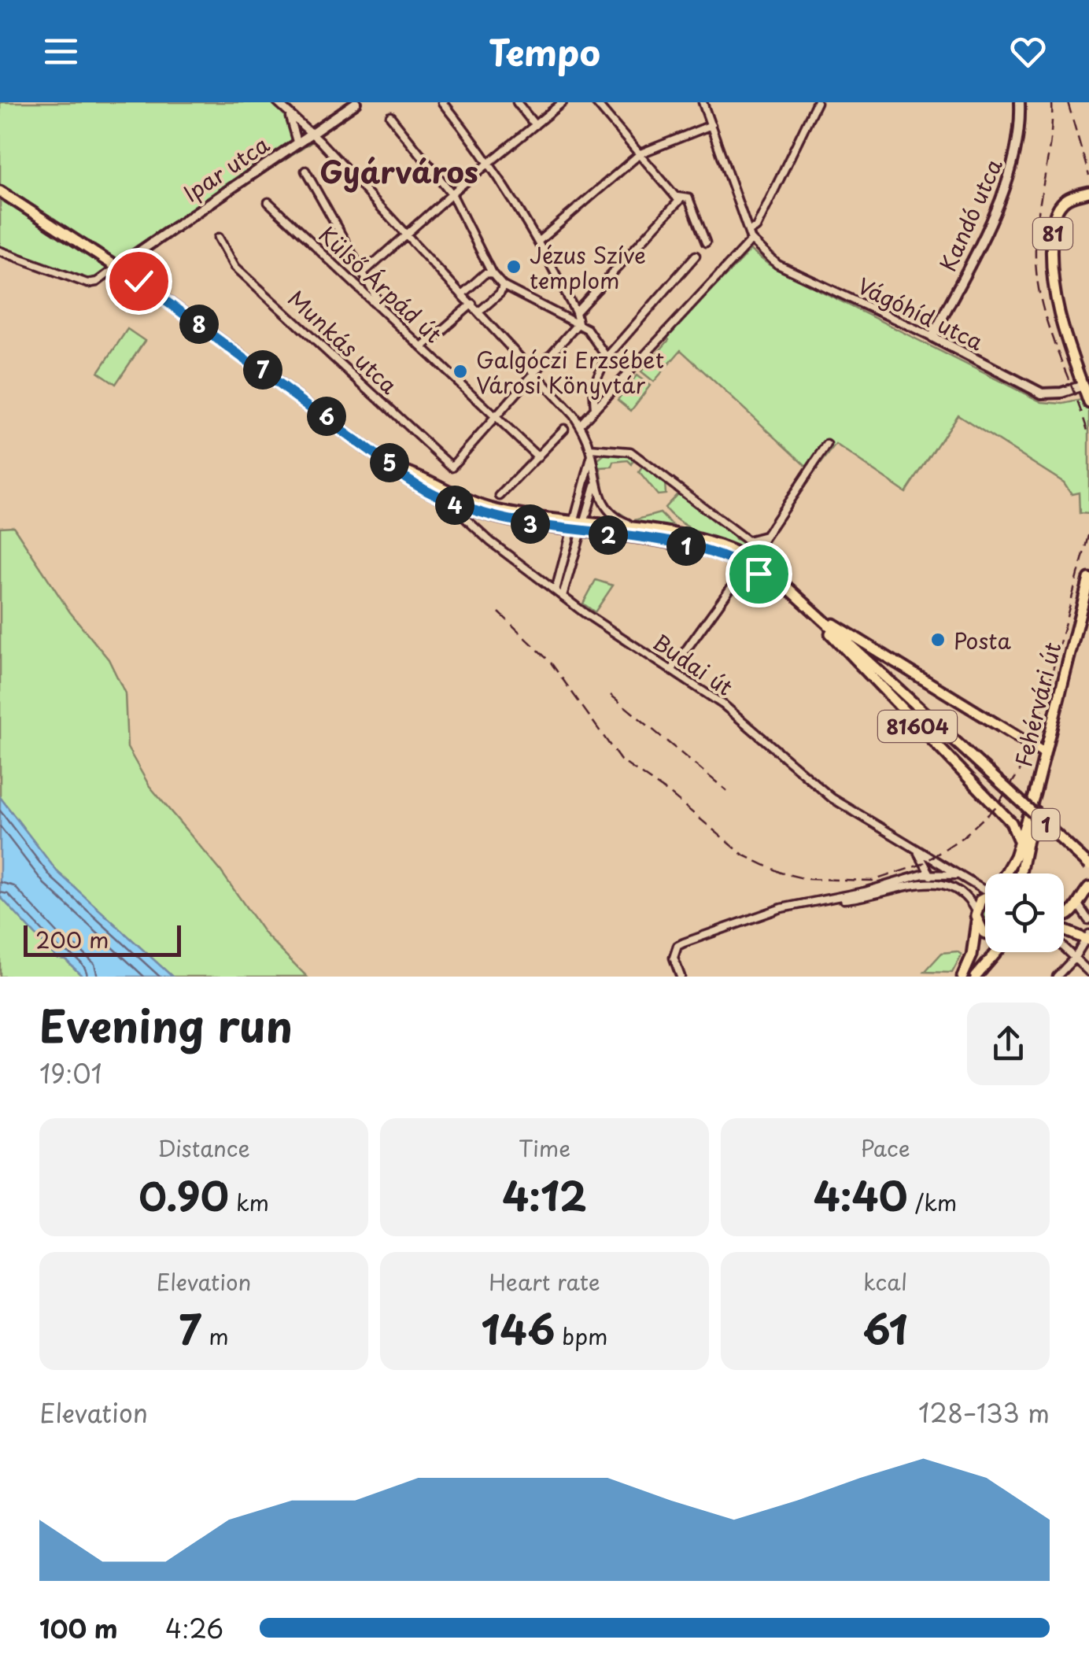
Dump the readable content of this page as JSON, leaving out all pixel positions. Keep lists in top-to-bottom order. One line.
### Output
{"streets":{"main road":["81","Fehérvári út","81604","1"],"street":["Ipar utca","Kandó utca","Külső Árpád út","Vágóhíd utca","Munkás utca","Budai út"]},"crossings":[["Ipar utca","1"],["Kandó utca","Vágóhíd utca"],["81","Vágóhíd utca"],["Külső Árpád út","Munkás utca"],["Budai út","1"],["Fehérvári út","81604"],["81604","1"]],"districts":["Gyárváros"],"places":["Jézus Szíve templom","Galgóczi Erzsébet Városi Könyvtár","Posta"],"scale_bar":"200 m","page":{"header":"Tempo","pins":["8","7","6","5","4","3","2","1"],"scale":"200 m","heading":["Evening run","19:01"],"stats":[["Distance","0.90 km"],["Time","4:12"],["Pace","4:40 /km"],["Elevation","7 m"],["Heart rate","146 bpm"],["kcal","61"]],"chart":["Elevation","128–133 m"],"list":[{"name":"100 m","note":"4:26"}]}}
